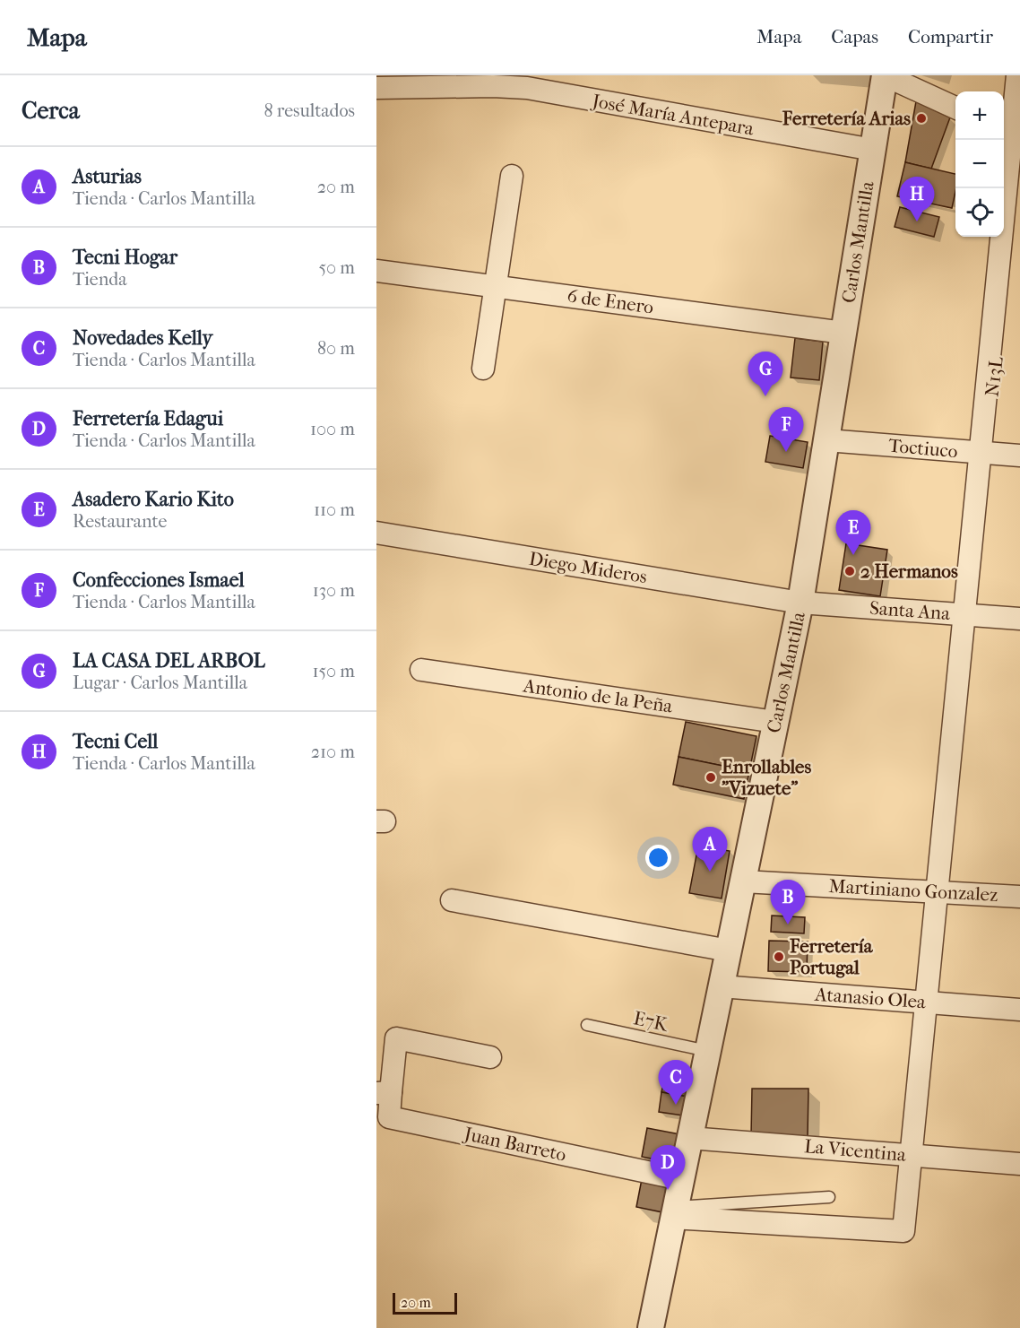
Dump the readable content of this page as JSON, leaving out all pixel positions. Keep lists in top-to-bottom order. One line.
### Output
{"streets":{"street":["José María Antepara","Carlos Mantilla","6 de Enero","N13L","Toctiuco","Diego Mideros","Santa Ana","Antonio de la Peña","Martiniano Gonzalez","Atanasio Olea","Juan Barreto","La Vicentina"],"lane":["E7K"]},"crossings":[["José María Antepara","Carlos Mantilla"],["Carlos Mantilla","6 de Enero"],["Carlos Mantilla","Toctiuco"],["Carlos Mantilla","Diego Mideros"],["Carlos Mantilla","Santa Ana"],["Carlos Mantilla","Antonio de la Peña"],["Carlos Mantilla","Martiniano Gonzalez"],["Carlos Mantilla","Atanasio Olea"],["Carlos Mantilla","E7K"],["Carlos Mantilla","Juan Barreto"],["Carlos Mantilla","La Vicentina"],["N13L","Toctiuco"],["Diego Mideros","Santa Ana"]],"places":["Ferretería Arias","2 Hermanos","Enrollables \"Vizuete\"","Ferretería Portugal"],"scale_bar":"20 m","page":{"header":"Mapa","nav":["Mapa","Capas","Compartir"],"heading":["Cerca","8 resultados"],"map_buttons":["+","−"],"list":[{"mark":"A","name":"Asturias","note":"Tienda · Carlos Mantilla","value":"20 m"},{"mark":"B","name":"Tecni Hogar","note":"Tienda","value":"50 m"},{"mark":"C","name":"Novedades Kelly","note":"Tienda · Carlos Mantilla","value":"80 m"},{"mark":"D","name":"Ferretería Edagui","note":"Tienda · Carlos Mantilla","value":"100 m"},{"mark":"E","name":"Asadero Kario Kito","note":"Restaurante","value":"110 m"},{"mark":"F","name":"Confecciones Ismael","note":"Tienda · Carlos Mantilla","value":"130 m"},{"mark":"G","name":"LA CASA DEL ARBOL","note":"Lugar · Carlos Mantilla","value":"150 m"},{"mark":"H","name":"Tecni Cell","note":"Tienda · Carlos Mantilla","value":"210 m"}],"pins":["H","G","F","E","A","B","C","D"],"scale":"20 m"}}
